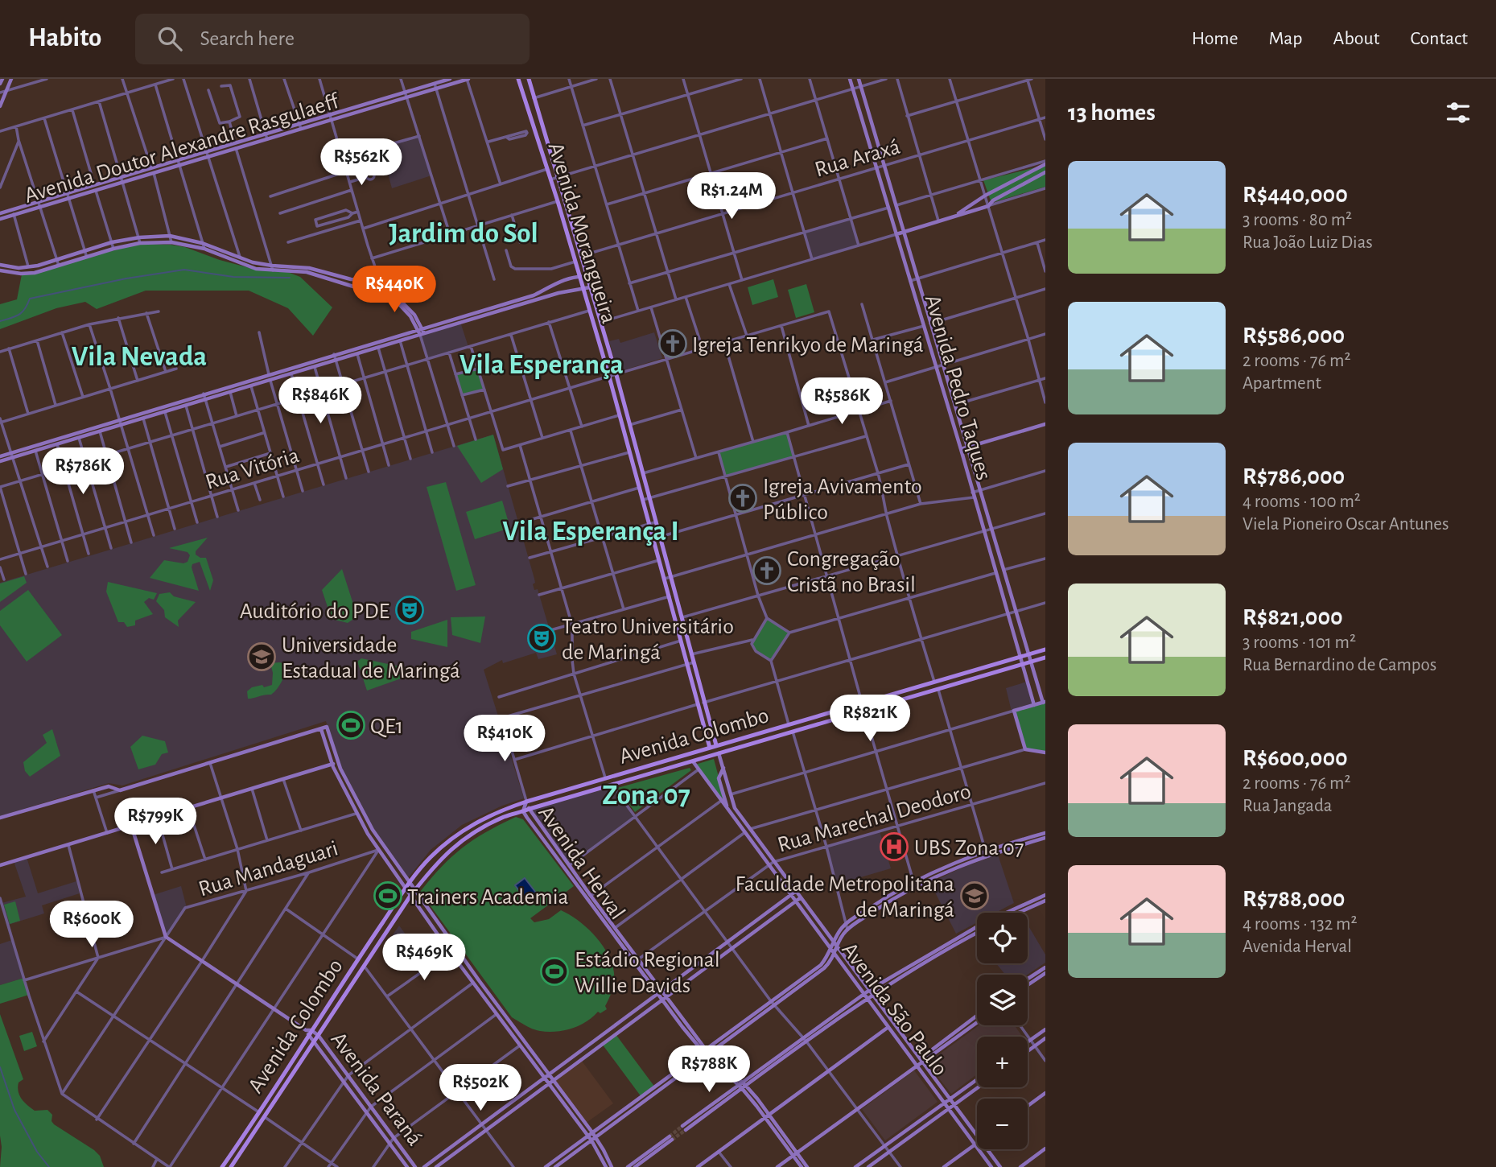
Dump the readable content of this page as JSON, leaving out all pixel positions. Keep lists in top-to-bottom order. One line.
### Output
{"streets":{"main road":["Avenida Doutor Alexandre Rasgulaeff","Avenida Morangueira","Avenida Pedro Taques","Avenida Colombo","Avenida Herval","Avenida São Paulo","Avenida Paraná"],"street":["Rua Araxá","Rua Vitória","Rua Marechal Deodoro","Rua Mandaguari"]},"crossings":[["Rua Araxá","Avenida Morangueira"],["Rua Araxá","Avenida Pedro Taques"],["Avenida Morangueira","Rua Vitória"],["Avenida Morangueira","Avenida Colombo"],["Avenida Morangueira","Avenida São Paulo"],["Avenida Pedro Taques","Avenida Colombo"],["Avenida Colombo","Avenida Herval"],["Avenida Colombo","Avenida São Paulo"],["Avenida Colombo","Avenida Paraná"],["Rua Marechal Deodoro","Avenida Herval"],["Rua Marechal Deodoro","Avenida São Paulo"]],"districts":["Jardim do Sol","Vila Nevada","Vila Esperança","Vila Esperança I","Zona 07"],"places":{"church":["Igreja Tenrikyo de Maringá","Igreja Avivamento Público","Congregação Cristã no Brasil"],"theatre":["Auditório do PDE","Teatro Universitário de Maringá"],"school or university":["Universidade Estadual de Maringá","Faculdade Metropolitana de Maringá"],"sports":["QE1","Trainers Academia","Estádio Regional Willie Davids"],"hospital":["UBS Zona 07"]},"page":{"header":"Habito","search":"Search here","nav":["Home","Map","About","Contact"],"heading":"13 homes","price":["R$562K","R$1.24M","R$440K","R$846K","R$586K","R$786K","R$821K","R$410K","R$799K","R$600K","R$469K","R$788K","R$502K"],"list":[{"name":"R$440,000","note":"3 rooms · 80 m² · Rua João Luiz Dias"},{"name":"R$586,000","note":"2 rooms · 76 m² · Apartment"},{"name":"R$786,000","note":"4 rooms · 100 m² · Viela Pioneiro Oscar Antunes"},{"name":"R$821,000","note":"3 rooms · 101 m² · Rua Bernardino de Campos"},{"name":"R$600,000","note":"2 rooms · 76 m² · Rua Jangada"},{"name":"R$788,000","note":"4 rooms · 132 m² · Avenida Herval"}],"map_buttons":["+","−"]}}
